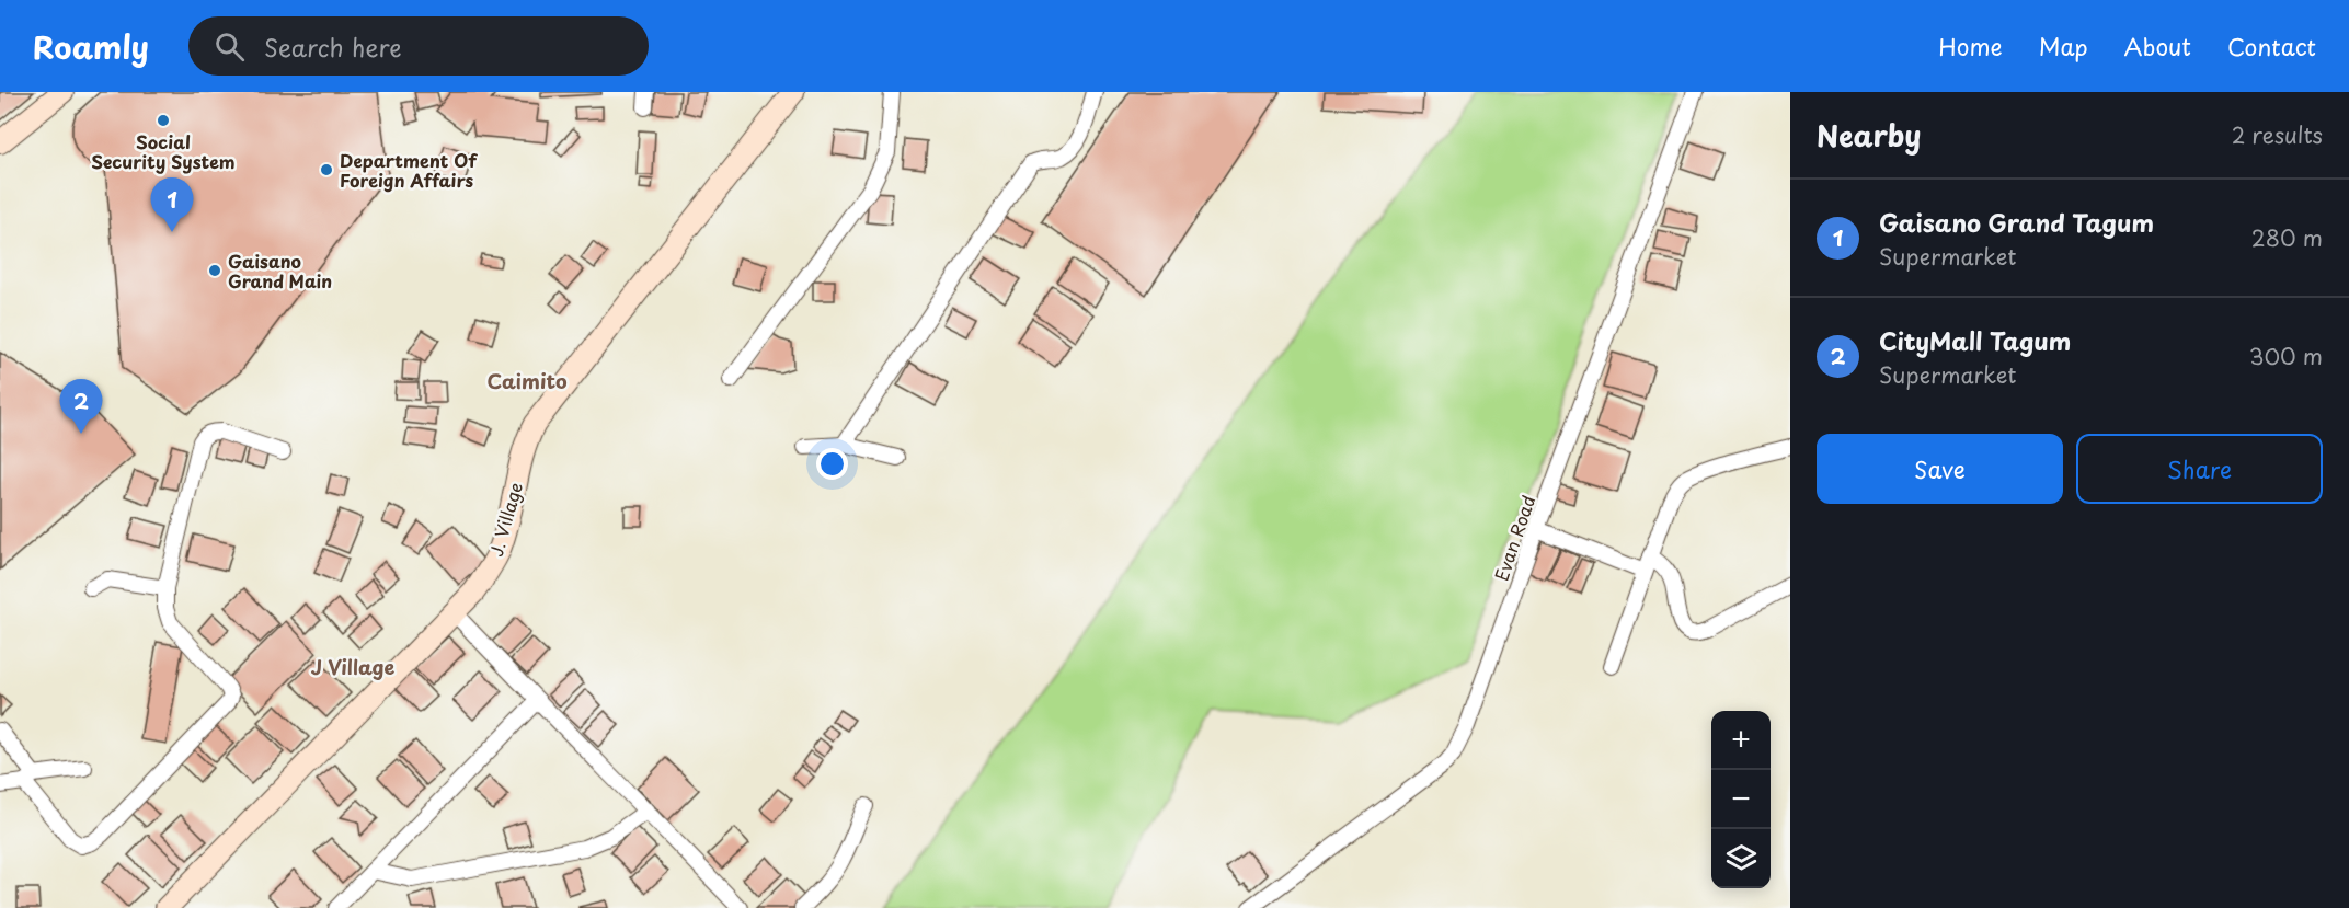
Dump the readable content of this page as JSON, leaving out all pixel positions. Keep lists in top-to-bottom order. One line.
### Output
{"streets":{"street":["J. Village","Evan Road"]},"districts":["Caimito","J Village"],"places":["Social Security System","Department Of Foreign Affairs","Gaisano Grand Main"],"page":{"header":"Roamly","search":"Search here","nav":["Home","Map","About","Contact"],"heading":["Nearby","2 results"],"pins":["1","2"],"list":[{"mark":"1","name":"Gaisano Grand Tagum","note":"Supermarket","value":"280 m"},{"mark":"2","name":"CityMall Tagum","note":"Supermarket","value":"300 m"}],"buttons":["Save","Share"],"map_buttons":["+","−"]}}
